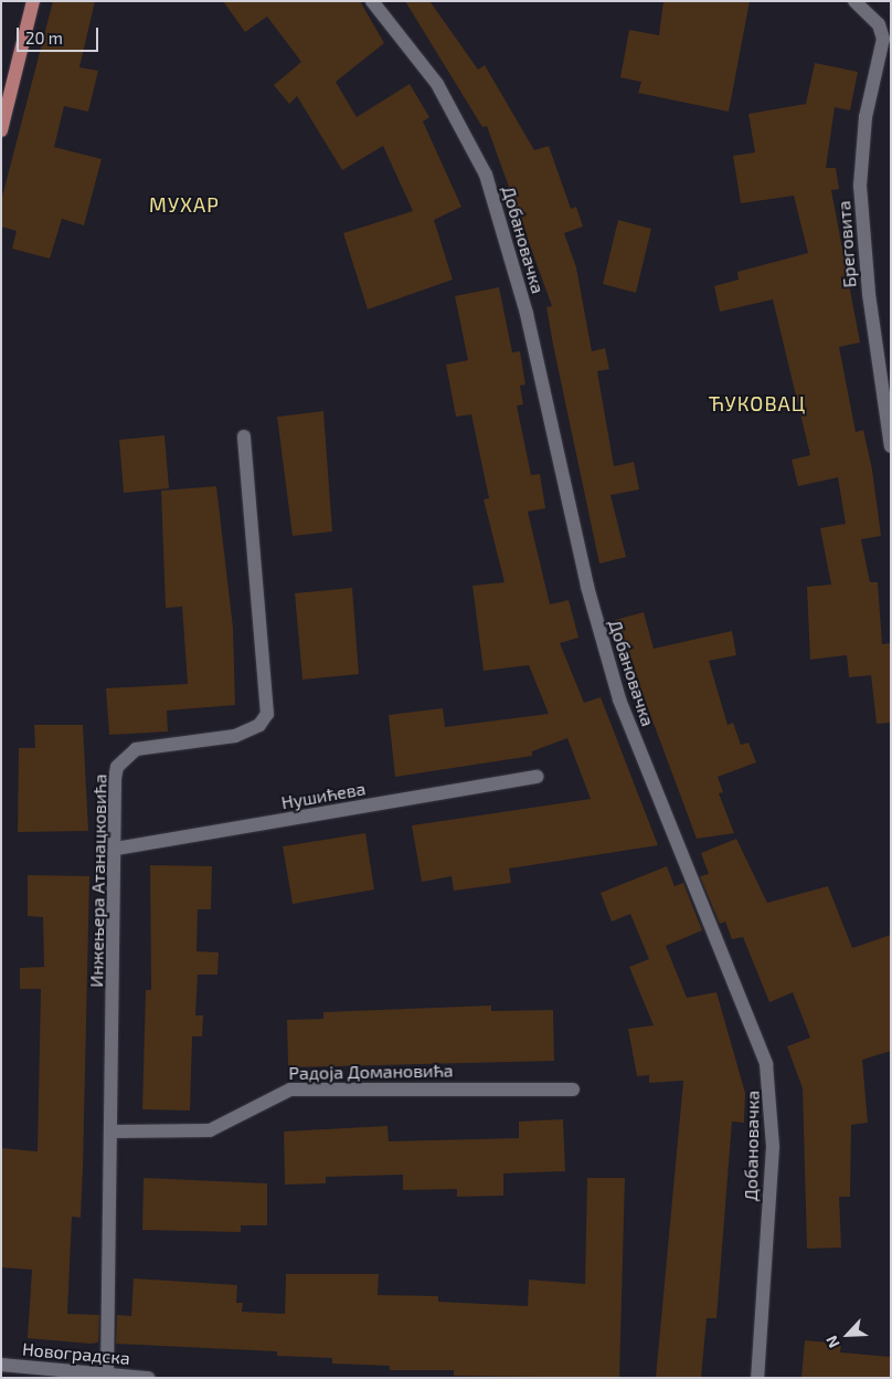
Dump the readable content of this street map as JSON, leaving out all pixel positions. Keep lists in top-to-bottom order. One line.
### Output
{"streets":{"street":["Добановачка","Бреговита","Нушићева","Инжењера Атанацковића","Радоја Домановића","Новоградска"]},"crossings":[["Нушићева","Инжењера Атанацковића"],["Инжењера Атанацковића","Радоја Домановића"],["Инжењера Атанацковића","Новоградска"]],"districts":["МУХАР","ЋУКОВАЦ"],"scale_bar":"20 m","north":"bottom left"}
